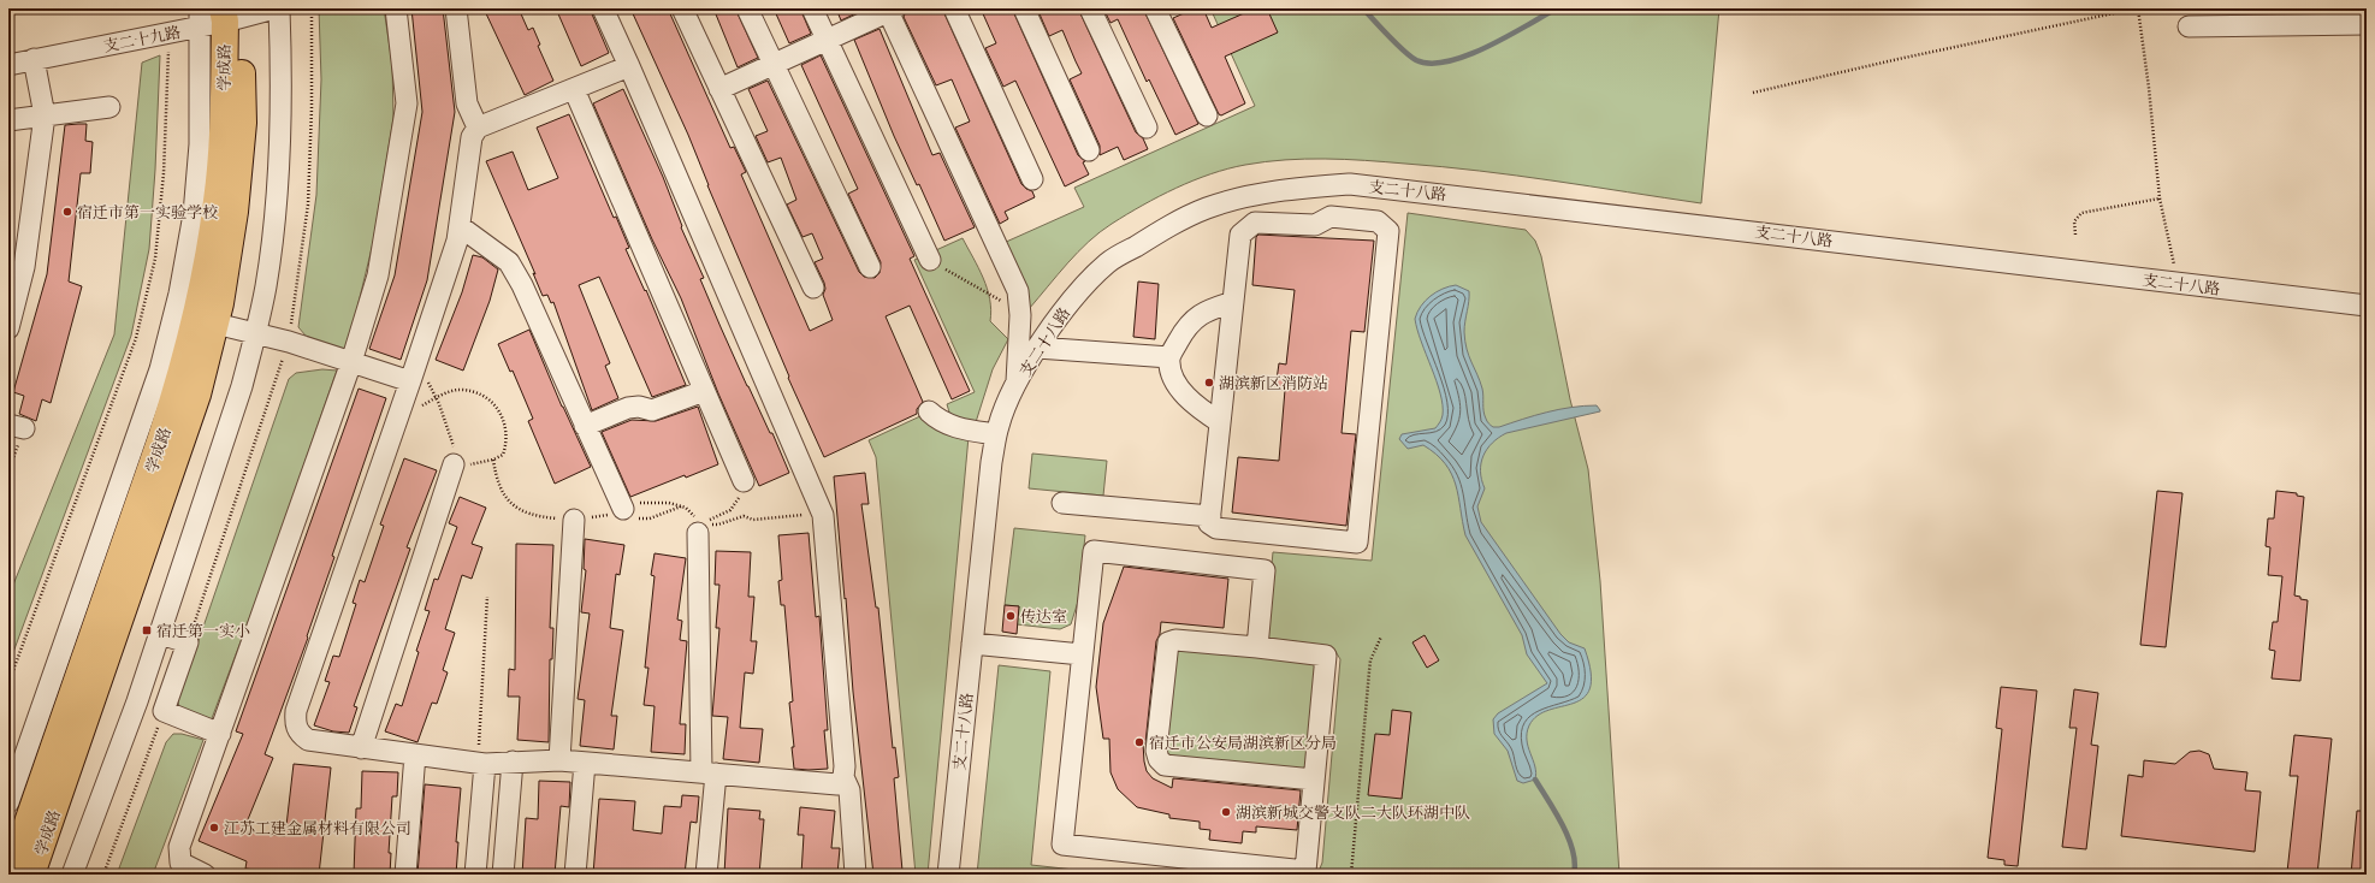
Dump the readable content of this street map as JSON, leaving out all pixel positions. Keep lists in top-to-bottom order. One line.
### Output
{"streets":{"main road":["学成路"],"street":["支二十九路","支二十八路"]},"crossings":[["支二十九路","学成路"]],"places":{"other":["宿迁市第一实验学校","湖滨新区消防站","传达室","宿迁市公安局湖滨新区分局","湖滨新城交警支队二大队环湖中队","江苏工建金属材料有限公司"],"transit":["宿迁第一实小"]}}
